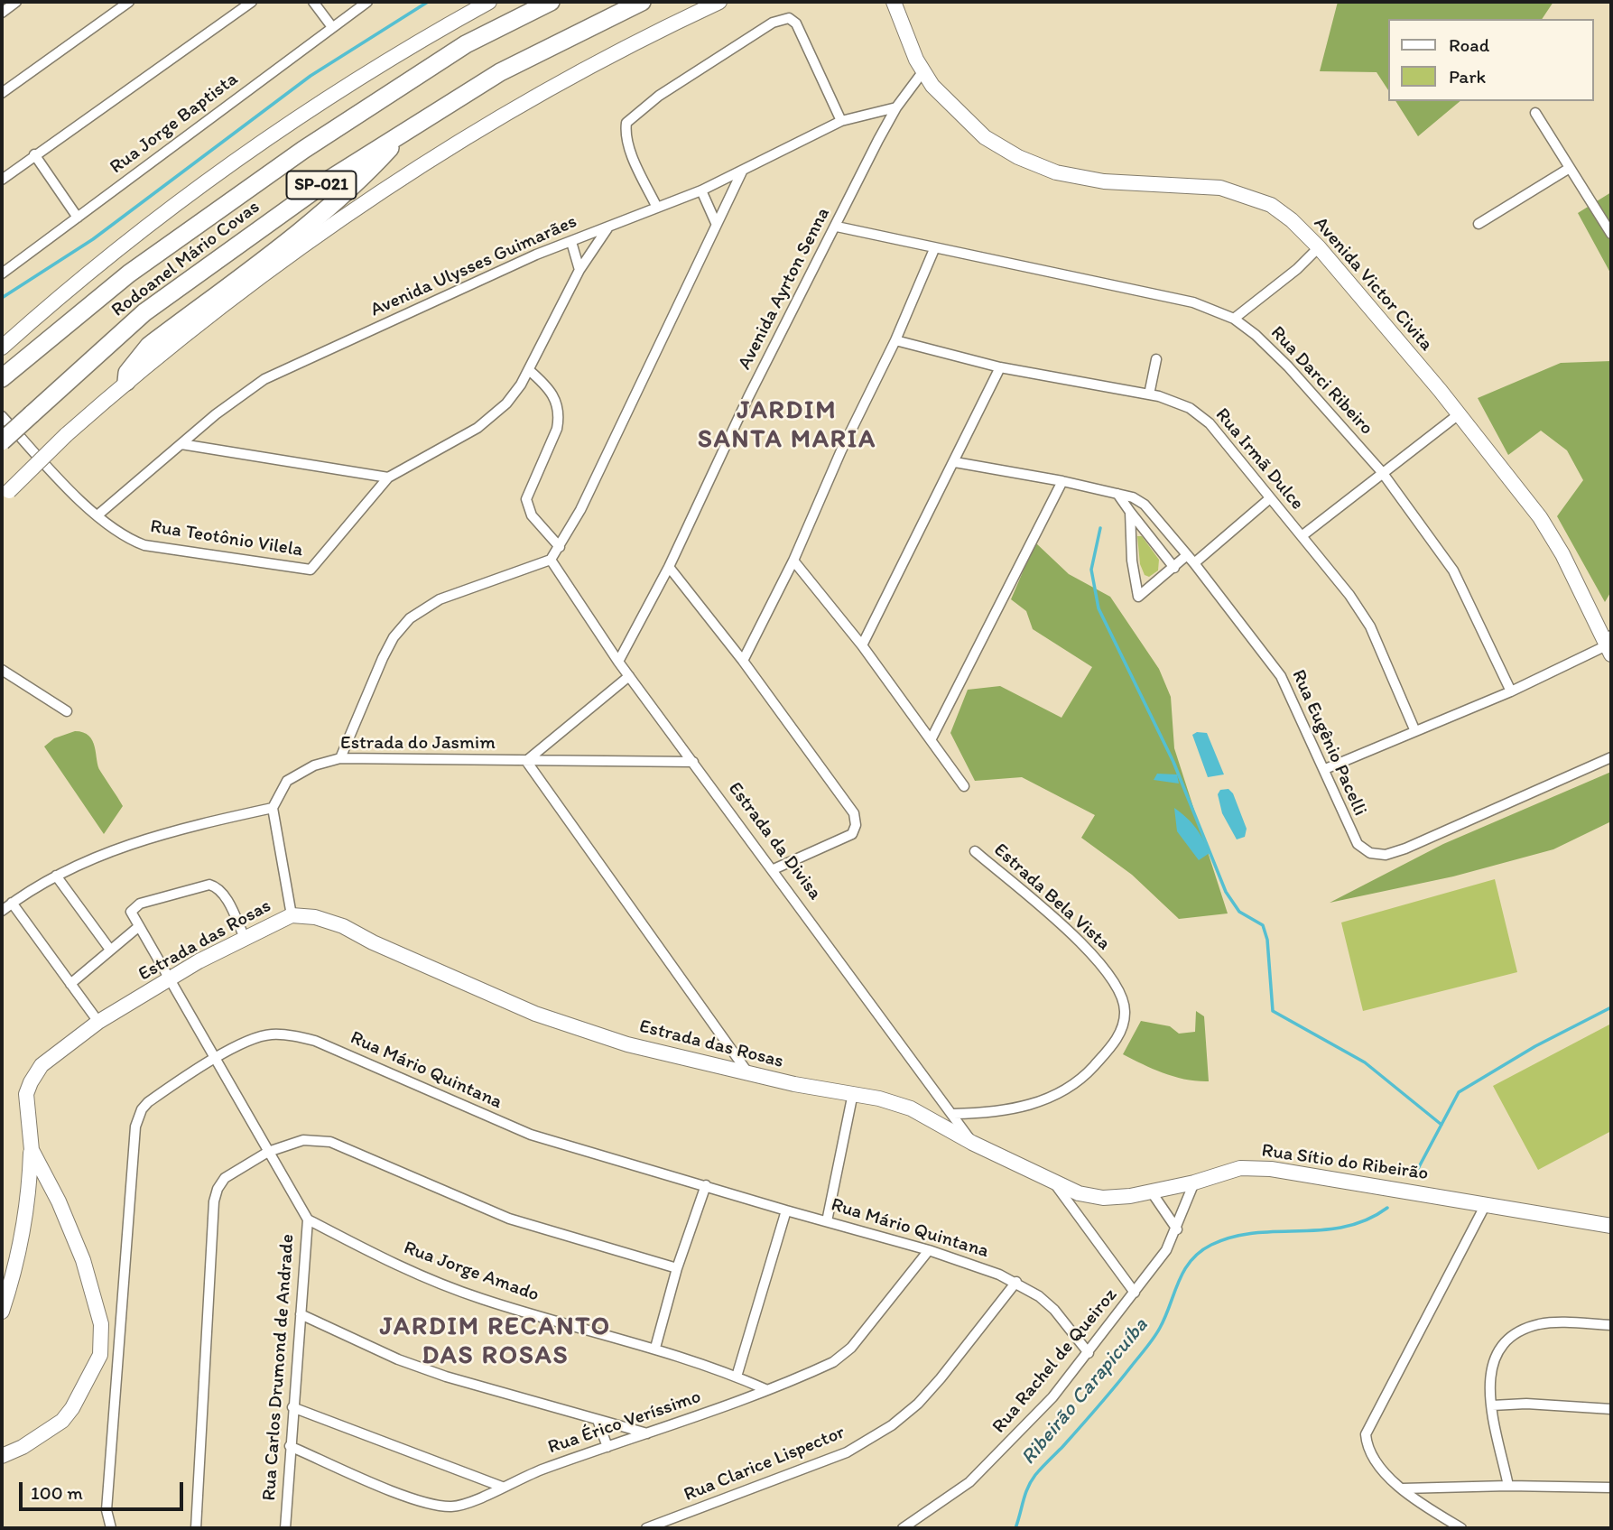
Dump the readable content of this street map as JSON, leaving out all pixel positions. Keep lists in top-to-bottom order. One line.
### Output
{"streets":{"highway":["SP-021","Rodoanel Mário Covas"],"main road":["Avenida Victor Civita","Estrada das Rosas","Rua Sítio do Ribeirão"],"street":["Rua Jorge Baptista","Avenida Ulysses Guimarães","Avenida Ayrton Senna","Rua Darci Ribeiro","Rua Irmã Dulce","Rua Teotônio Vilela","Rua Eugênio Pacelli","Estrada do Jasmim","Estrada da Divisa","Estrada Bela Vista","Rua Mário Quintana","Rua Jorge Amado","Rua Rachel de Queiroz","Rua Carlos Drumond de Andrade","Rua Érico Veríssimo","Rua Clarice Lispector"]},"crossings":[["Avenida Ulysses Guimarães","Avenida Ayrton Senna"],["Avenida Ulysses Guimarães","Rua Teotônio Vilela"],["Avenida Victor Civita","Avenida Ayrton Senna"],["Avenida Ayrton Senna","Rua Darci Ribeiro"],["Avenida Ayrton Senna","Estrada da Divisa"],["Estrada do Jasmim","Estrada da Divisa"],["Estrada da Divisa","Estrada Bela Vista"],["Estrada da Divisa","Estrada das Rosas"],["Estrada da Divisa","Rua Sítio do Ribeirão"],["Estrada das Rosas","Rua Sítio do Ribeirão"],["Estrada das Rosas","Rua Carlos Drumond de Andrade"],["Rua Mário Quintana","Rua Rachel de Queiroz"],["Rua Mário Quintana","Rua Carlos Drumond de Andrade"],["Rua Mário Quintana","Rua Érico Veríssimo"],["Rua Mário Quintana","Rua Clarice Lispector"],["Rua Sítio do Ribeirão","Rua Rachel de Queiroz"],["Rua Jorge Amado","Rua Carlos Drumond de Andrade"],["Rua Jorge Amado","Rua Érico Veríssimo"],["Rua Carlos Drumond de Andrade","Rua Érico Veríssimo"]],"districts":["JARDIM SANTA MARIA","JARDIM RECANTO DAS ROSAS"],"water":["Ribeirão Carapicuíba"],"legend":["Road","Park"],"scale_bar":"100 m"}
